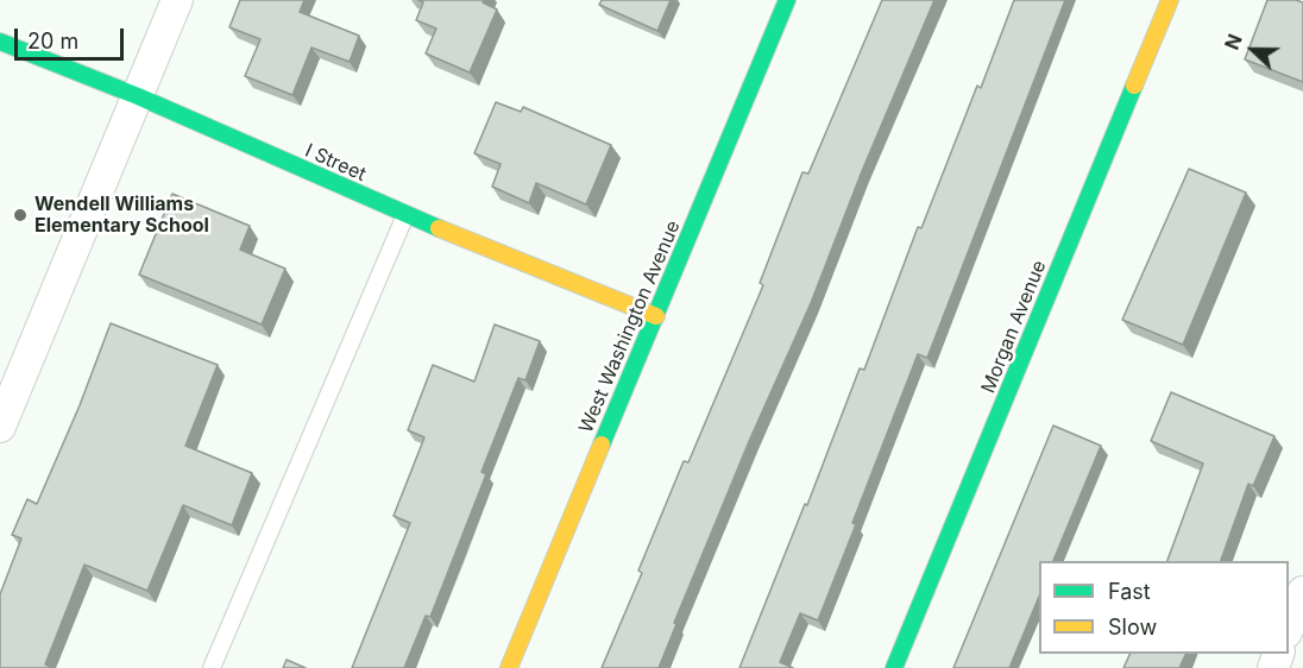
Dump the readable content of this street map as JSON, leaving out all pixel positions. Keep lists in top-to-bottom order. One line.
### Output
{"streets":{"street":["I Street","West Washington Avenue","Morgan Avenue"]},"crossings":[["I Street","West Washington Avenue"]],"places":["Wendell Williams Elementary School"],"legend":["Fast","Slow"],"scale_bar":"20 m","north":"left"}
